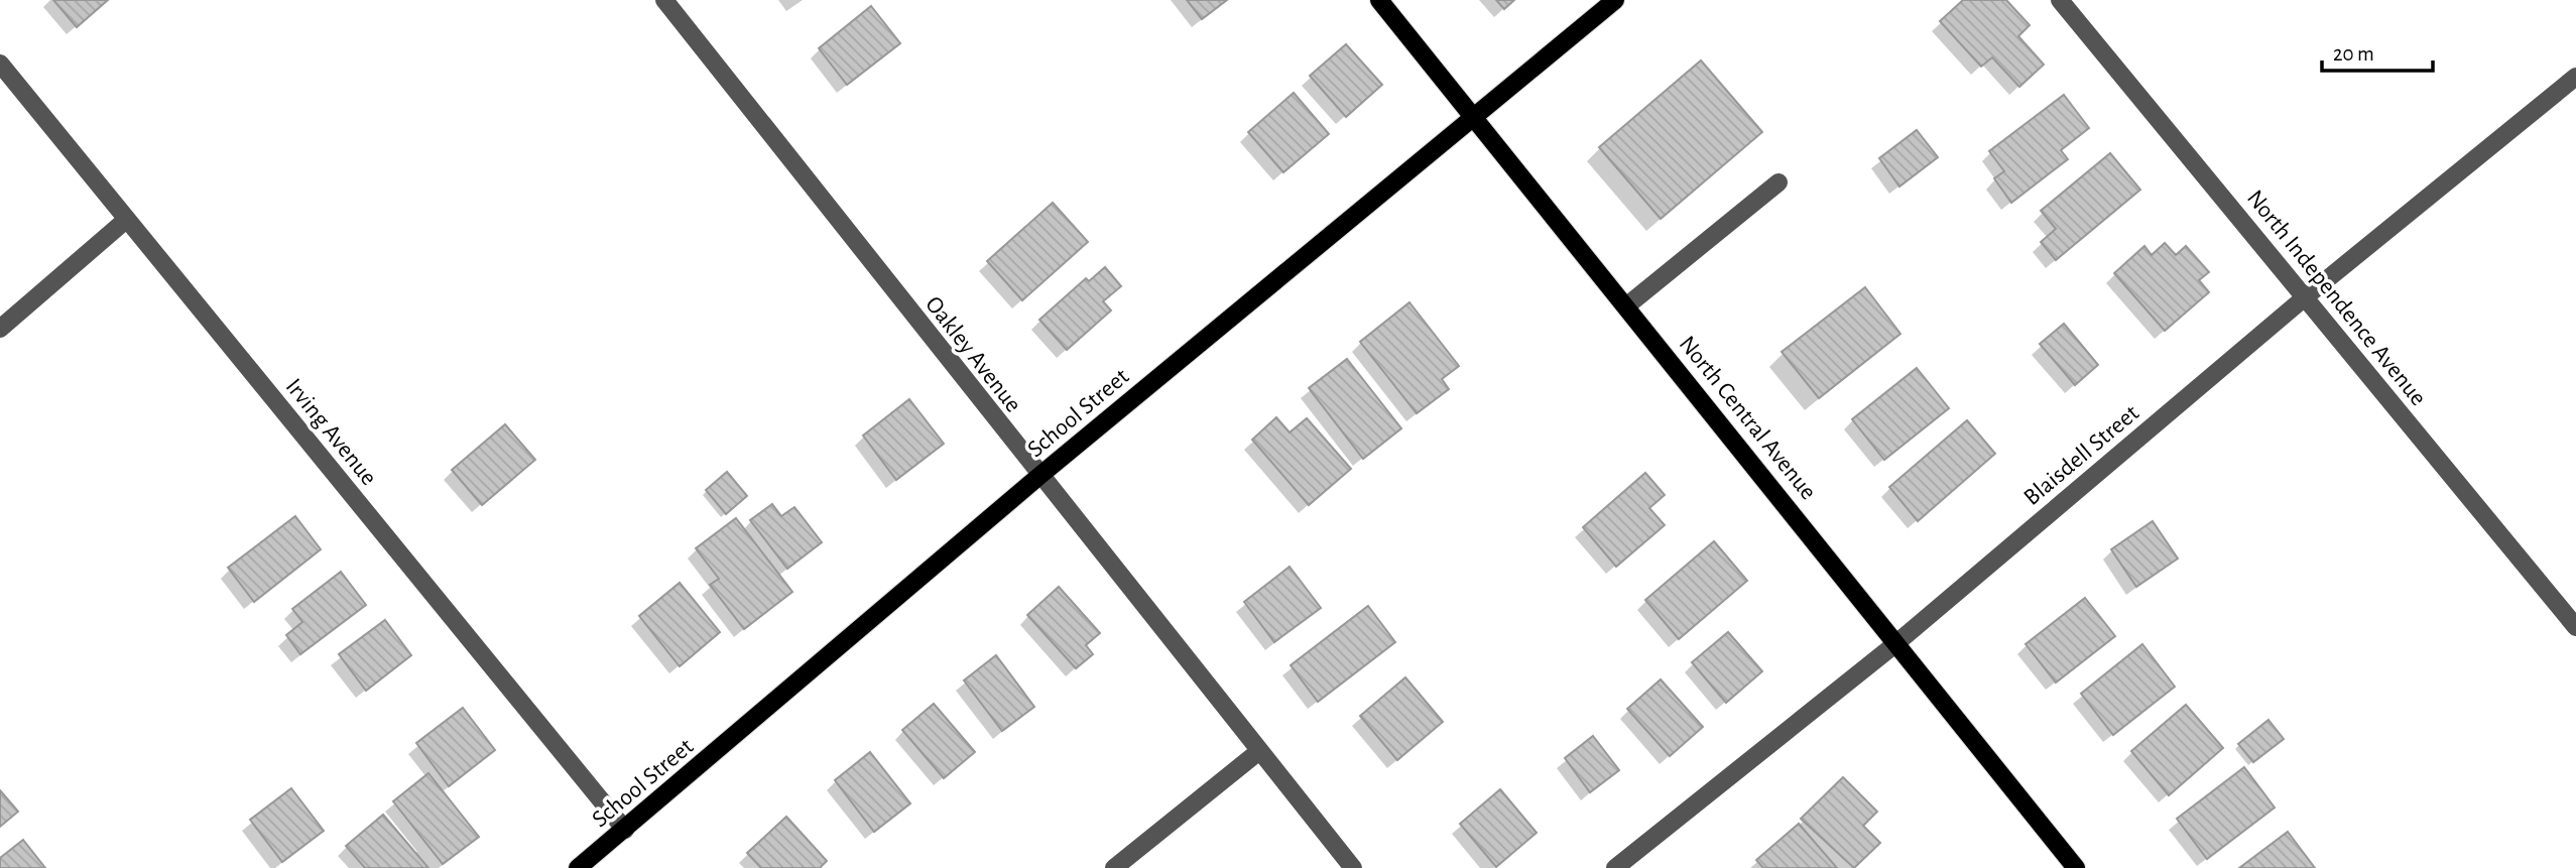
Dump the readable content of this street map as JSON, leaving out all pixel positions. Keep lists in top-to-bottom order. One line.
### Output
{"streets":{"main road":["School Street","North Central Avenue"],"street":["North Independence Avenue","Oakley Avenue","Irving Avenue","Blaisdell Street"]},"crossings":[["North Independence Avenue","Blaisdell Street"],["Oakley Avenue","School Street"],["School Street","North Central Avenue"],["School Street","Irving Avenue"],["North Central Avenue","Blaisdell Street"]],"scale_bar":"20 m"}
